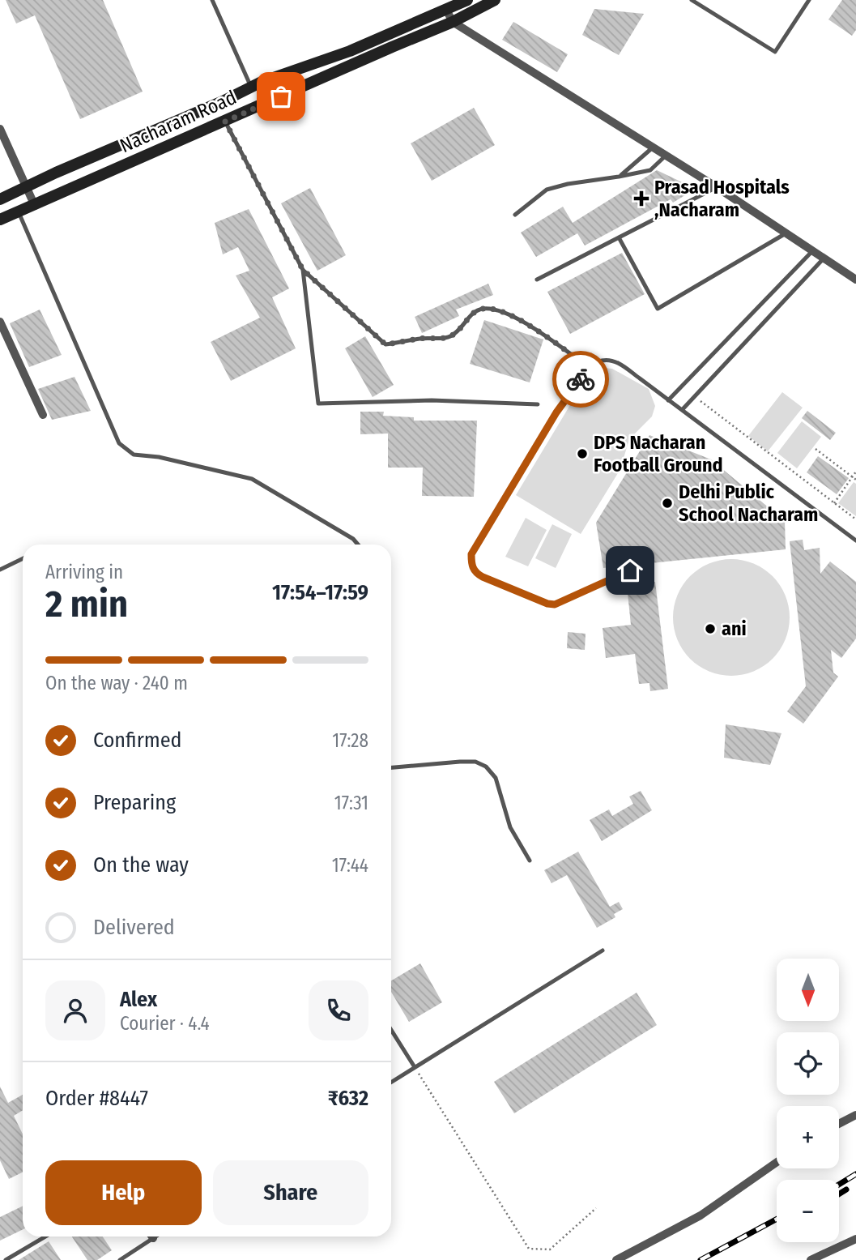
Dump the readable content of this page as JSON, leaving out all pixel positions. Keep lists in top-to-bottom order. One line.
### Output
{"streets":{"main road":["Nacharam Road"]},"places":{"health":["Prasad Hospitals ,Nacharam"],"other":["DPS Nacharan Football Ground","Delhi Public School Nacharam","ani"]},"north":"bottom","page":{"heading":["2 min","Arriving in","17:54–17:59"],"panel":["Alex","Courier · 4.4","Order #8447","₹632"],"bar":"On the way · 240 m","list":[["Confirmed","17:28"],["Preparing","17:31"],["On the way","17:44"],"Delivered"],"map_buttons":["+","−"],"buttons":["Help","Share"]}}
